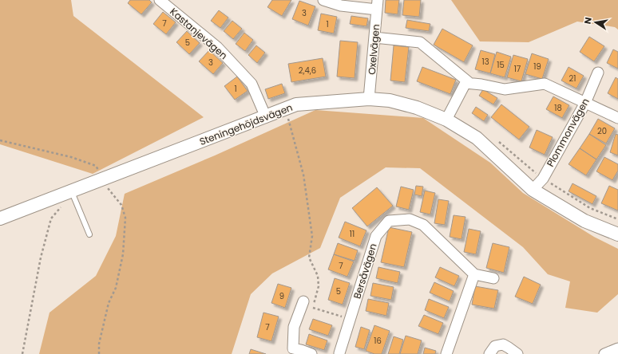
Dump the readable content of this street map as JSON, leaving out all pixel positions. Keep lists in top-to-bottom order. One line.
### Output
{"streets":{"street":["Kastanjevägen","Oxelvägen","Steningehöjdsvägen","Plommonvägen","Bersåvägen"]},"crossings":[["Kastanjevägen","Steningehöjdsvägen"],["Oxelvägen","Steningehöjdsvägen"],["Steningehöjdsvägen","Plommonvägen"]],"house_numbers":["3","7","1","5","13","3","15","19","17","2,4,6","21","1","18","20","11","7","5","9","7","16"],"north":"left"}
